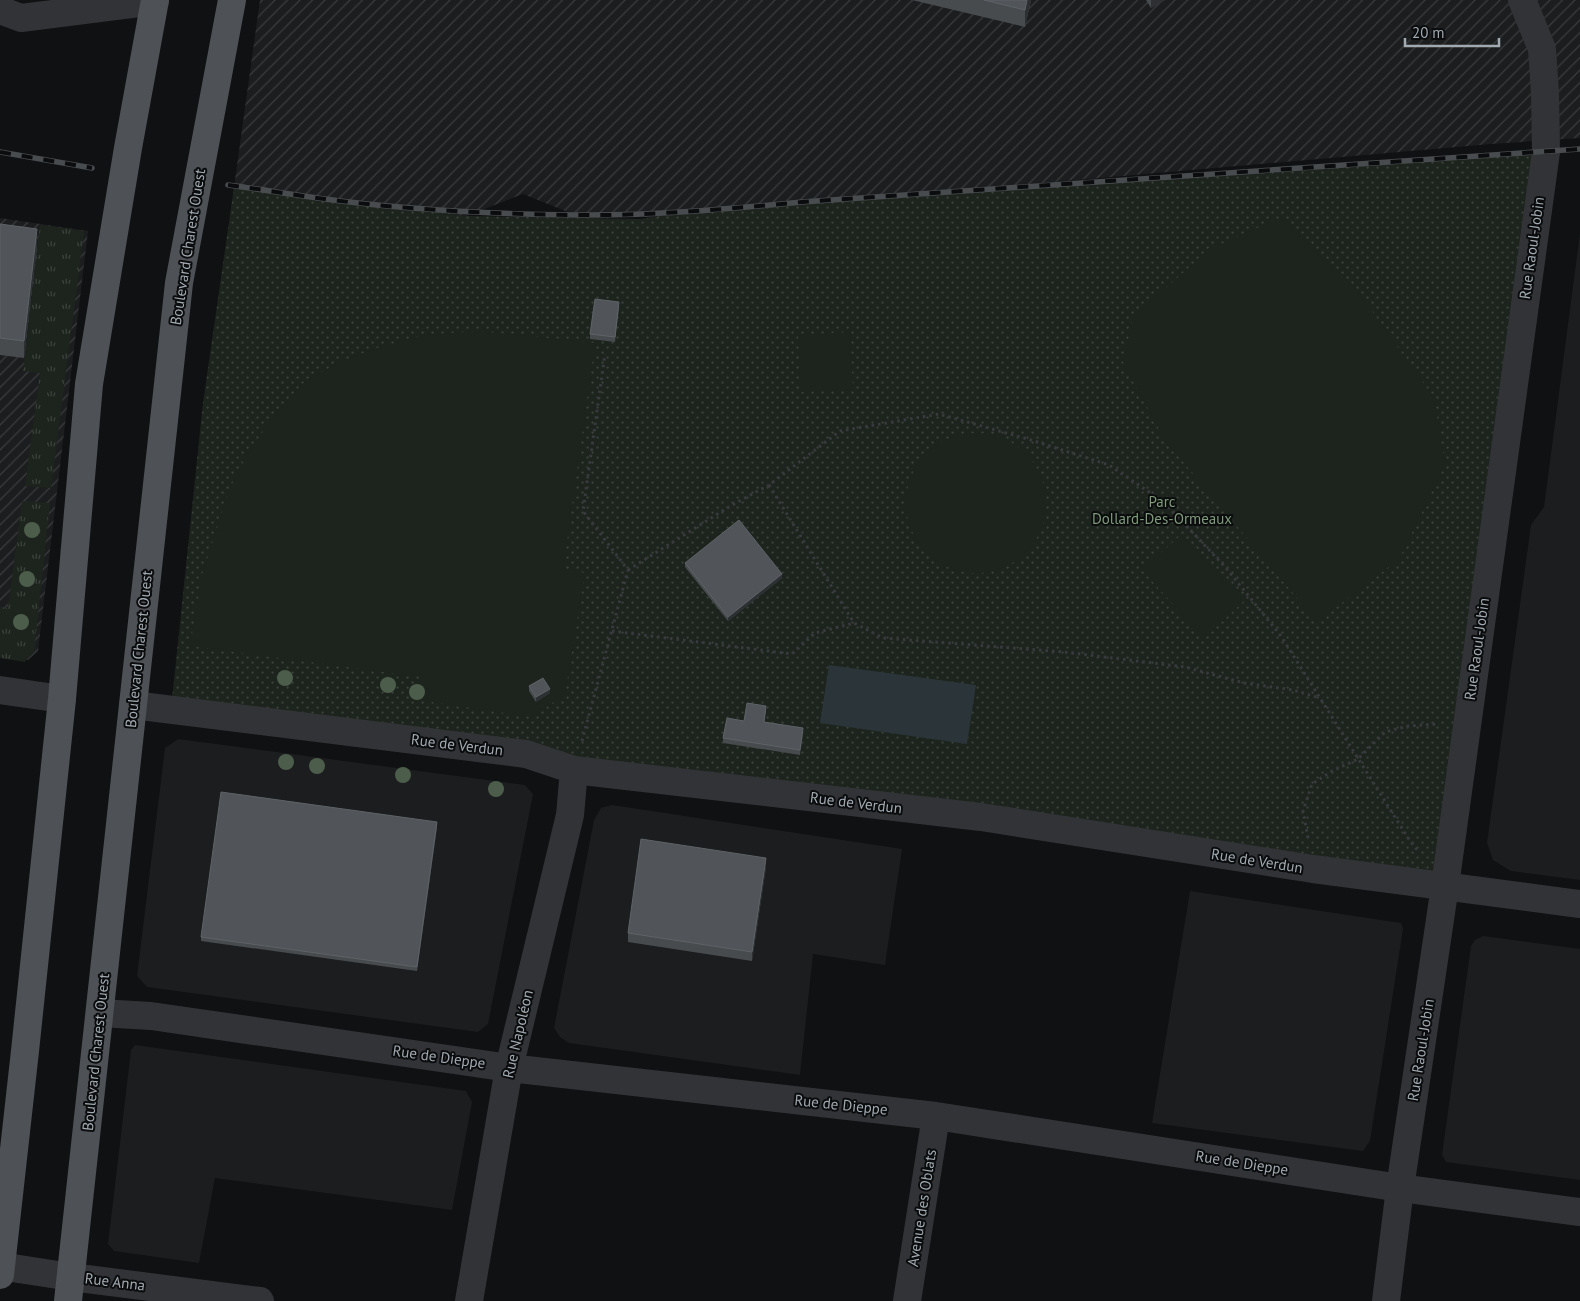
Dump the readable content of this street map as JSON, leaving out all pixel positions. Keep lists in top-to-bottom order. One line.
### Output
{"streets":{"main road":["Boulevard Charest Ouest"],"street":["Rue Raoul-Jobin","Rue de Verdun","Rue Napoléon","Rue de Dieppe","Avenue des Oblats","Rue Anna"]},"crossings":[["Boulevard Charest Ouest","Rue de Verdun"],["Boulevard Charest Ouest","Rue de Dieppe"],["Boulevard Charest Ouest","Rue Anna"],["Rue Raoul-Jobin","Rue de Verdun"],["Rue Raoul-Jobin","Rue de Dieppe"],["Rue de Verdun","Rue Napoléon"],["Rue Napoléon","Rue de Dieppe"],["Rue de Dieppe","Avenue des Oblats"]],"parks":["Parc Dollard-Des-Ormeaux"],"scale_bar":"20 m"}
